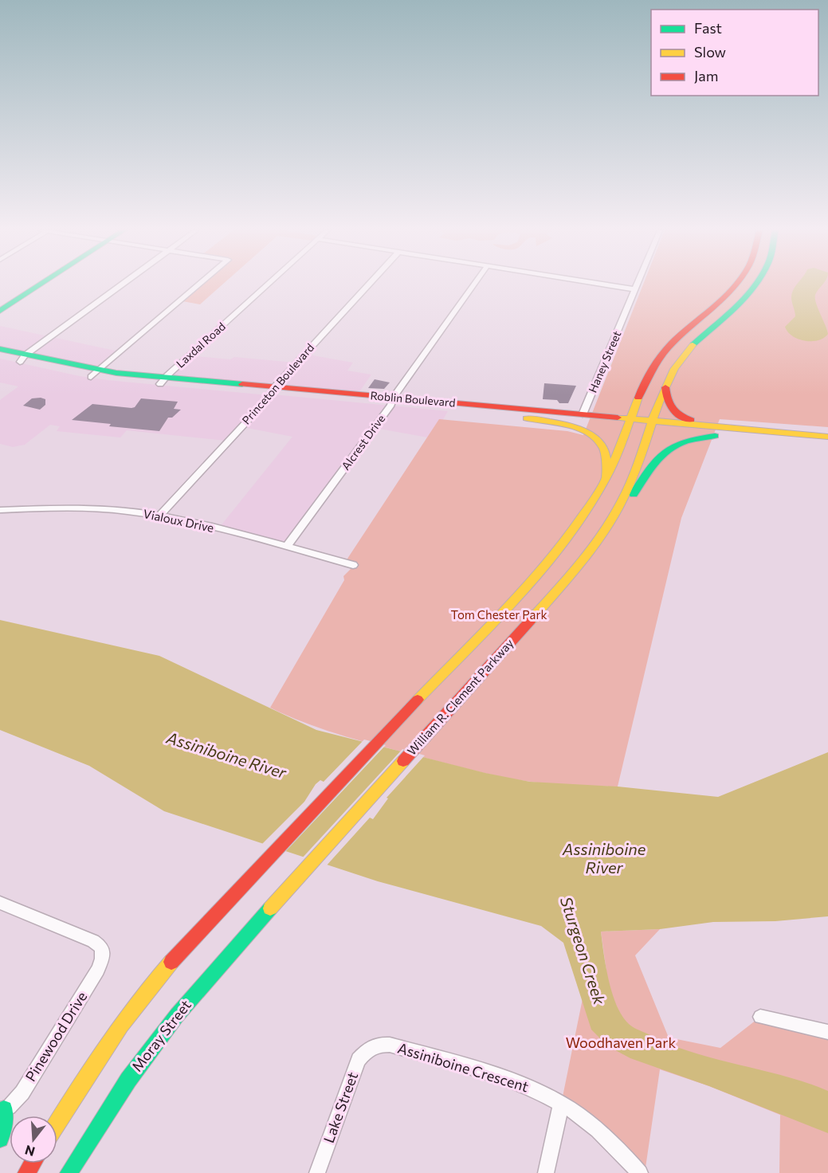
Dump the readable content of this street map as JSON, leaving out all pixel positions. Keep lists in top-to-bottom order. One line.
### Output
{"streets":{"main road":["Roblin Boulevard","William R. Clement Parkway","Moray Street"],"street":["Laxdal Road","Haney Street","Princeton Boulevard","Alcrest Drive","Vialoux Drive","Pinewood Drive","Assiniboine Crescent","Lake Street"]},"crossings":[["Laxdal Road","Roblin Boulevard"],["Haney Street","Roblin Boulevard"],["Princeton Boulevard","Roblin Boulevard"],["Princeton Boulevard","Vialoux Drive"],["Roblin Boulevard","Alcrest Drive"],["Roblin Boulevard","William R. Clement Parkway"],["Alcrest Drive","Vialoux Drive"],["William R. Clement Parkway","Moray Street"],["Assiniboine Crescent","Lake Street"]],"water":["Assiniboine River","Sturgeon Creek"],"parks":["Tom Chester Park","Woodhaven Park"],"legend":["Fast","Slow","Jam"],"north":"bottom"}
